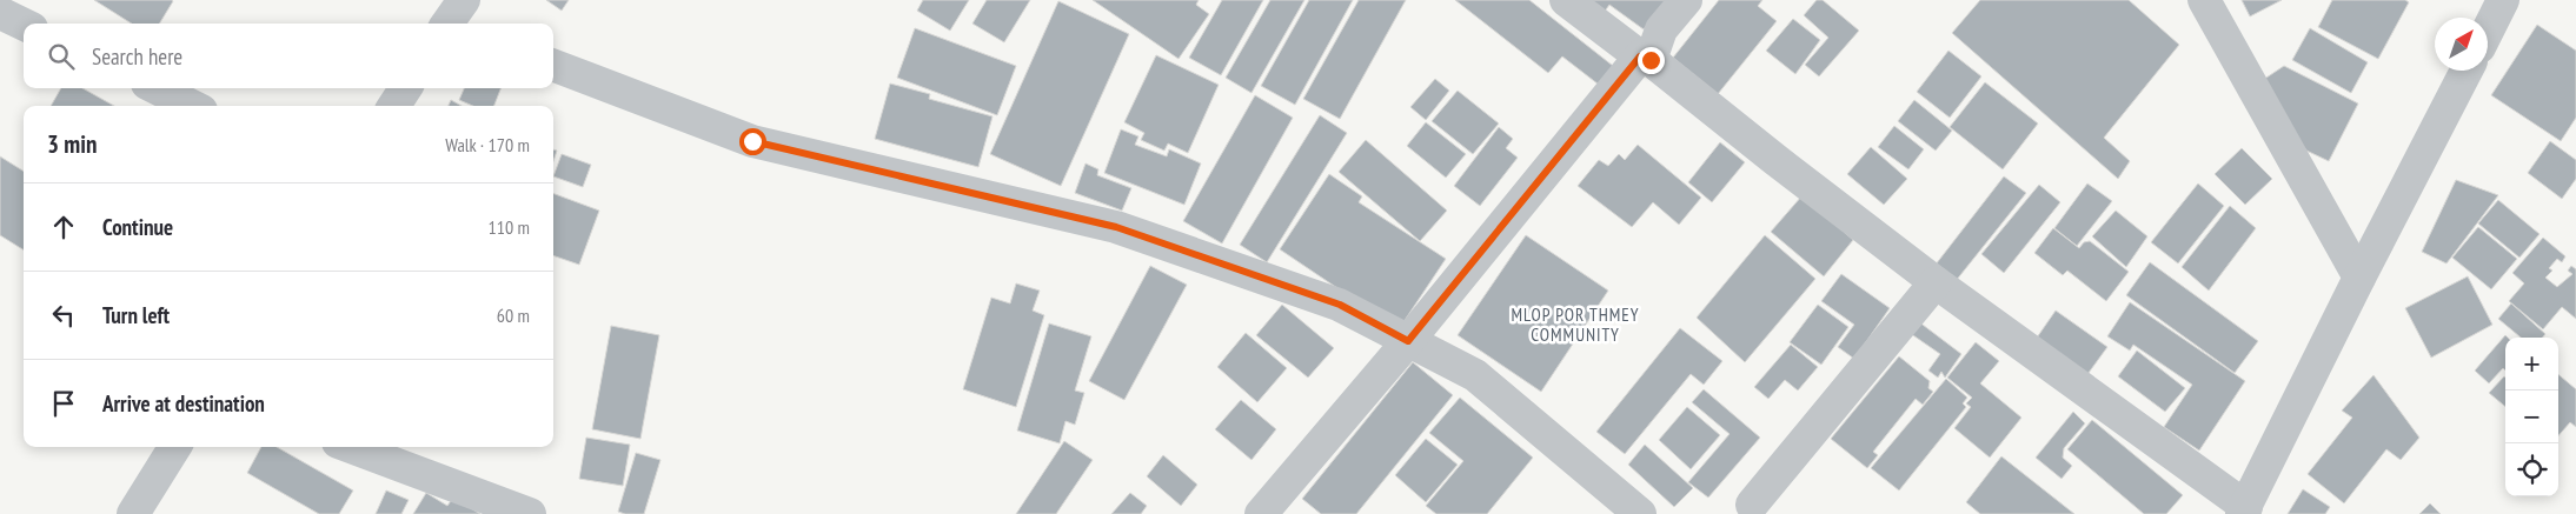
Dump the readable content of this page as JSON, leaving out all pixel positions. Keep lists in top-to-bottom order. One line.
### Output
{"districts":["MLOP POR THMEY COMMUNITY"],"north":"top right","page":{"search":"Search here","heading":["3 min","Walk · 170 m"],"list":[["Continue","110 m"],["Turn left","60 m"],"Arrive at destination"],"map_buttons":["+","−"]}}
